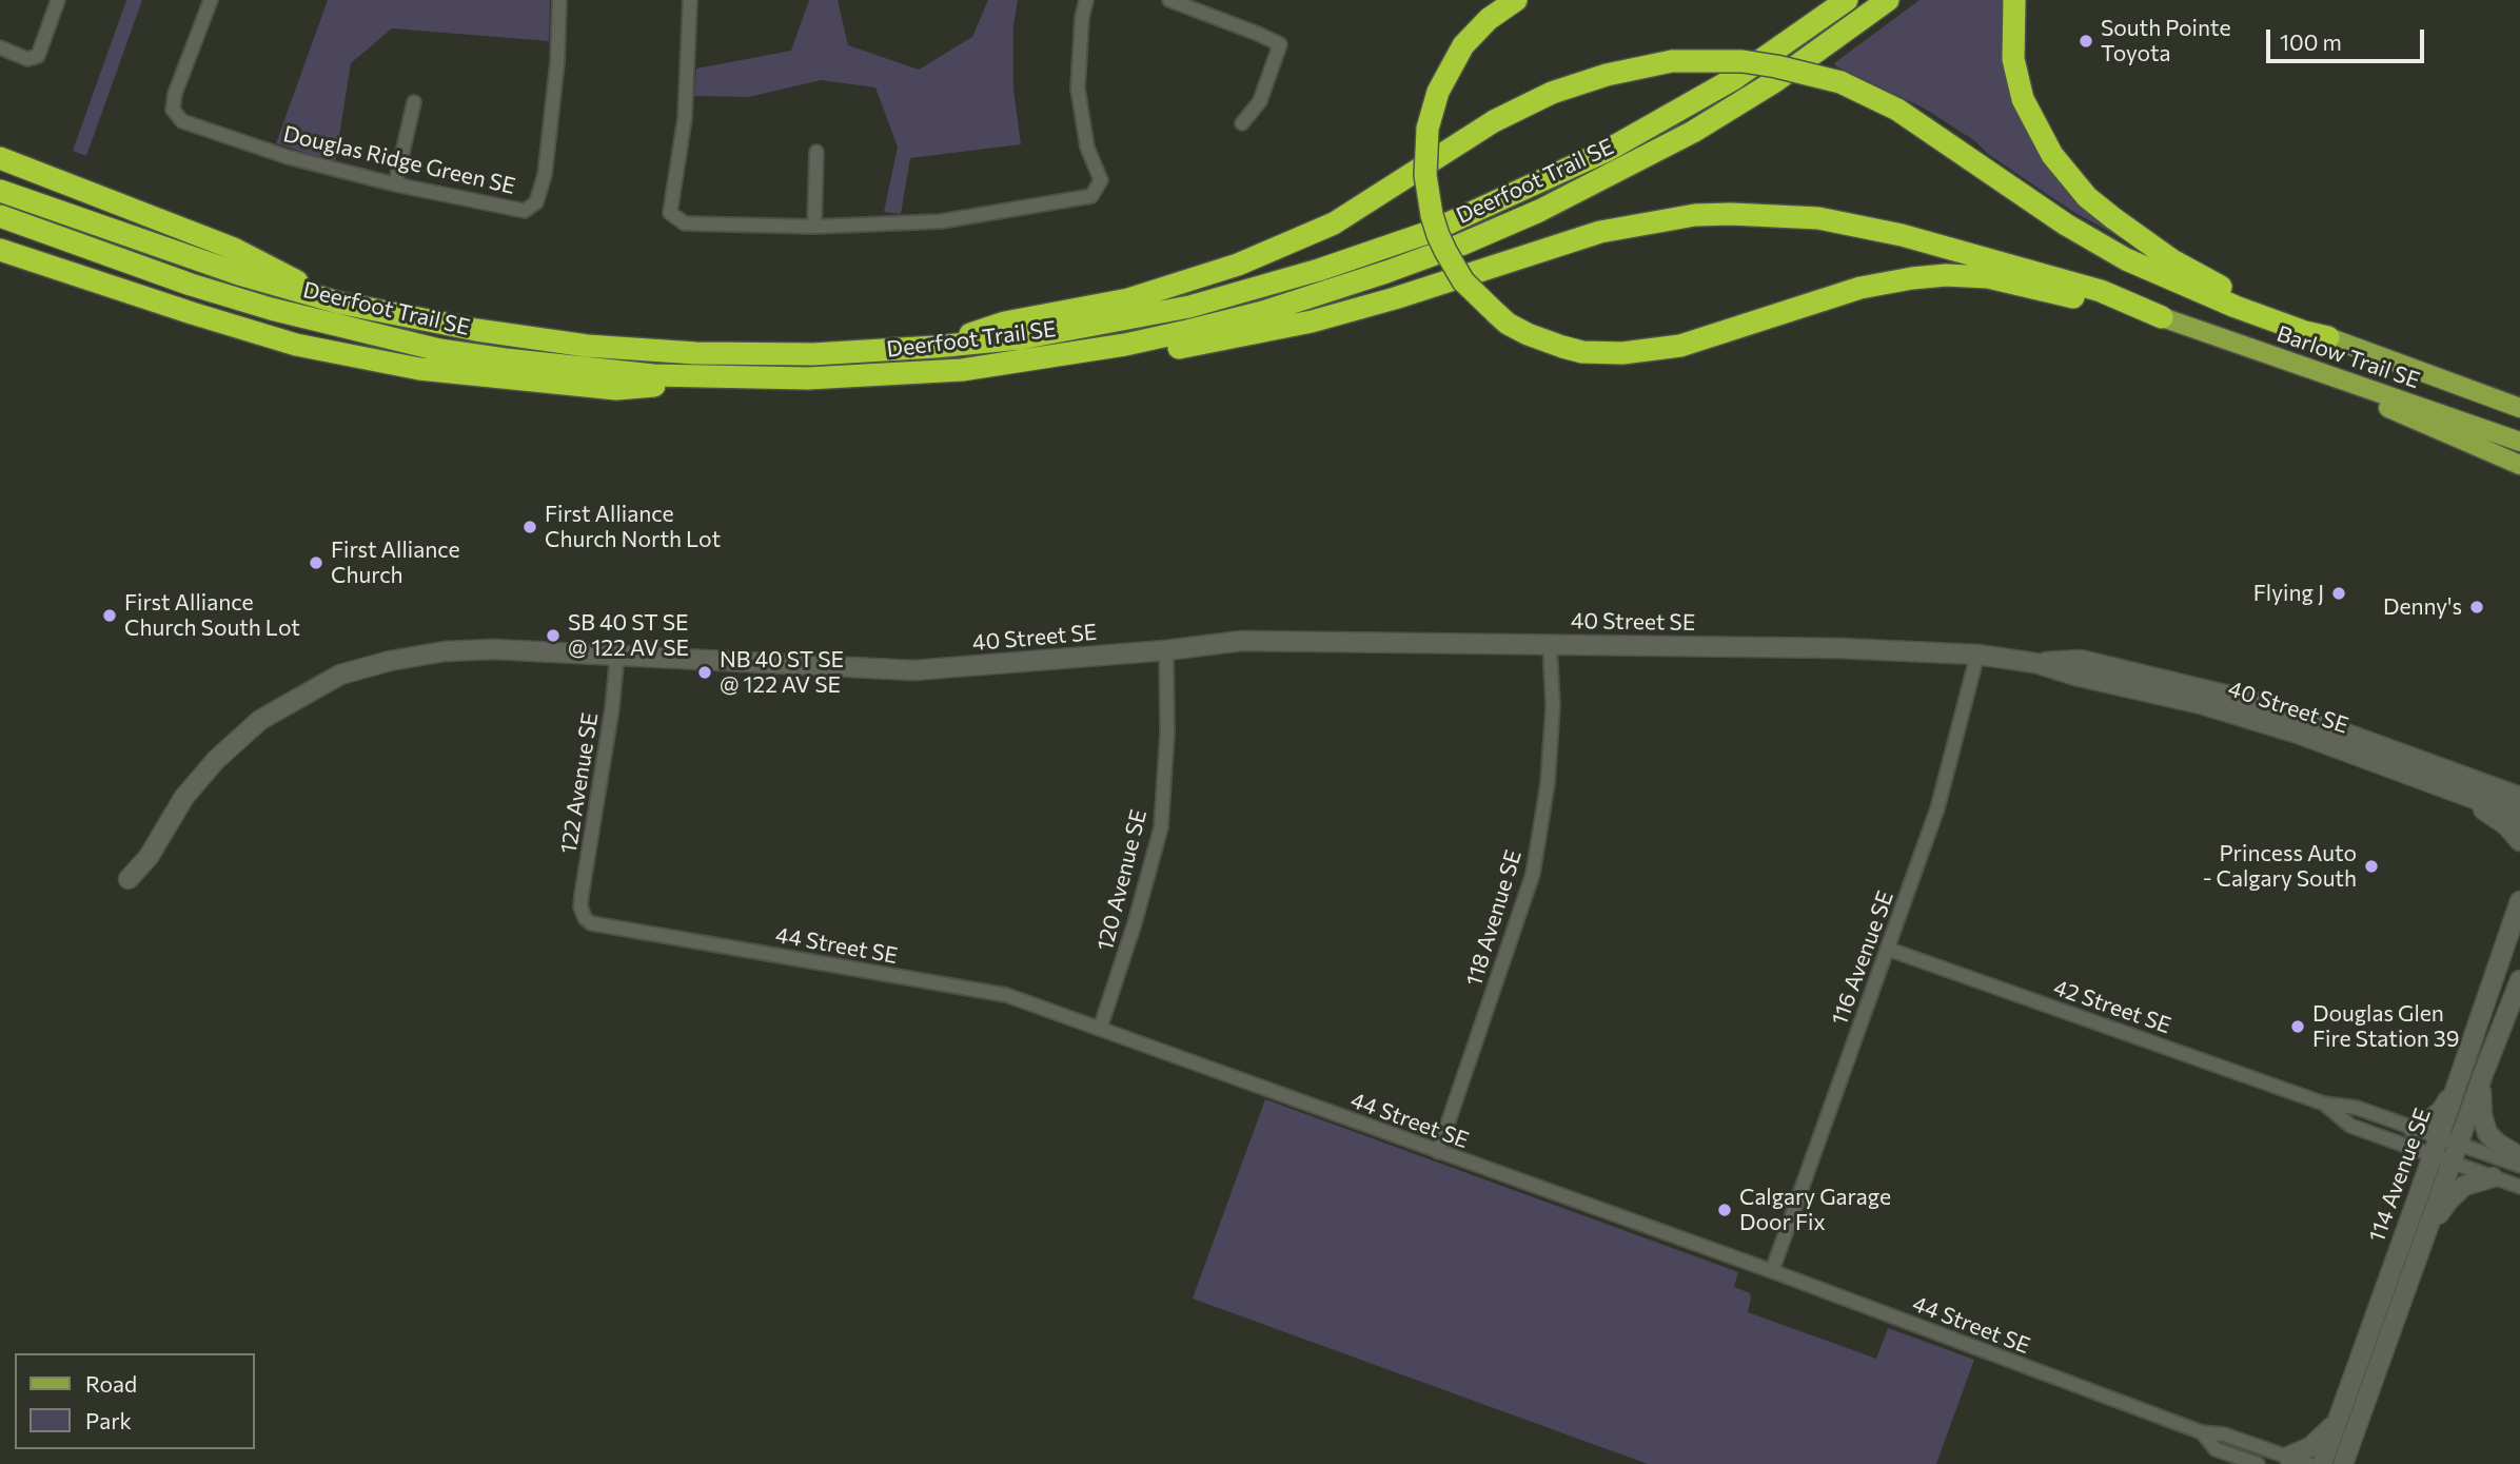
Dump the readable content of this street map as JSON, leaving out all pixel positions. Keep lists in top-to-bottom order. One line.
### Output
{"streets":{"highway":["Deerfoot Trail SE"],"main road":["Barlow Trail SE"],"street":["Douglas Ridge Green SE","40 Street SE","122 Avenue SE","120 Avenue SE","118 Avenue SE","44 Street SE","116 Avenue SE","42 Street SE","114 Avenue SE"]},"crossings":[["40 Street SE","122 Avenue SE"],["40 Street SE","120 Avenue SE"],["40 Street SE","118 Avenue SE"],["40 Street SE","116 Avenue SE"],["122 Avenue SE","44 Street SE"],["120 Avenue SE","44 Street SE"],["118 Avenue SE","44 Street SE"],["44 Street SE","116 Avenue SE"],["116 Avenue SE","42 Street SE"],["42 Street SE","114 Avenue SE"]],"places":["South Pointe Toyota","First Alliance Church North Lot","First Alliance Church","Flying J","Denny's","First Alliance Church South Lot","SB 40 ST SE @ 122 AV SE","NB 40 ST SE @ 122 AV SE","Princess Auto - Calgary South","Douglas Glen Fire Station 39","Calgary Garage Door Fix"],"legend":["Road","Park"],"scale_bar":"100 m"}
